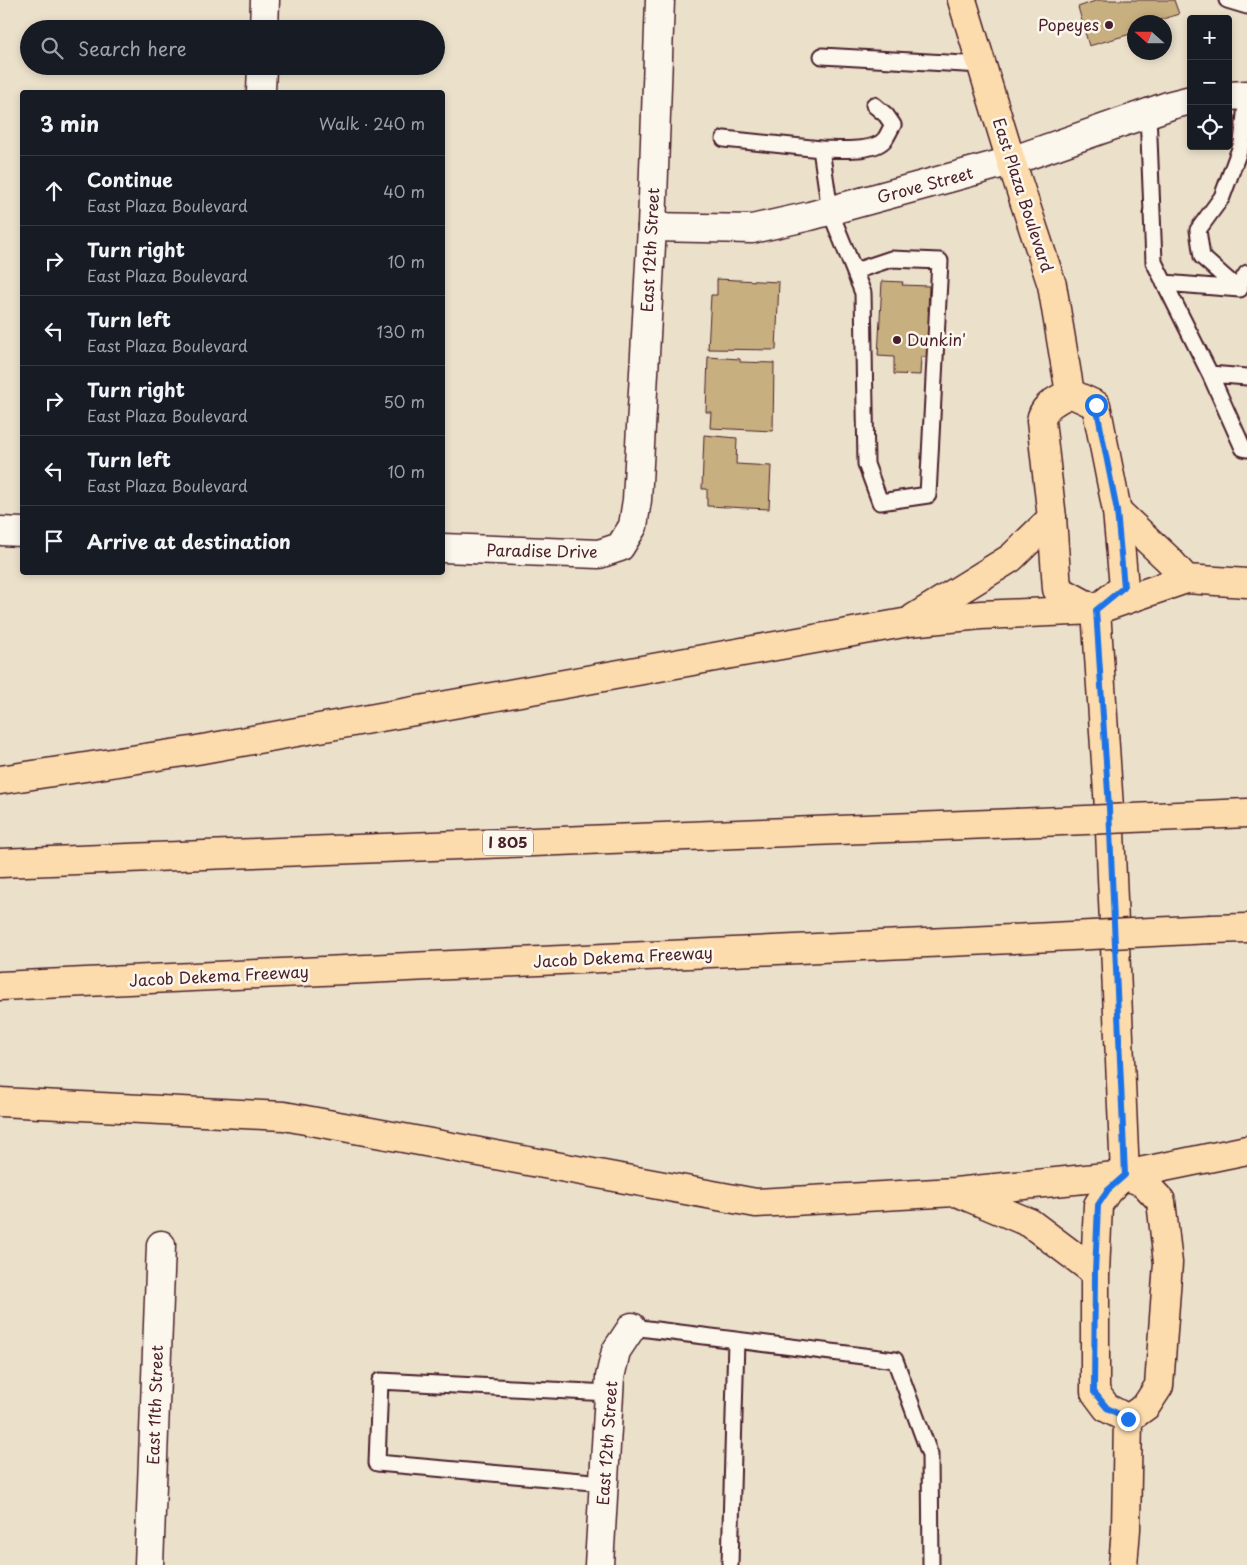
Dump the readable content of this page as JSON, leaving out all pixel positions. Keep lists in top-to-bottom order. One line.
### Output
{"streets":{"main road":["East Plaza Boulevard","I 805","Jacob Dekema Freeway"],"street":["Grove Street","East 12th Street","Paradise Drive","East 11th Street"]},"crossings":[["Grove Street","East Plaza Boulevard"],["Grove Street","East 12th Street"],["East 12th Street","Paradise Drive"]],"places":["Popeyes","Dunkin'"],"north":"left","page":{"map_buttons":["+","−"],"search":"Search here","heading":["3 min","Walk · 240 m"],"list":[["Continue","East Plaza Boulevard","40 m"],["Turn right","East Plaza Boulevard","10 m"],["Turn left","East Plaza Boulevard","130 m"],["Turn right","East Plaza Boulevard","50 m"],["Turn left","East Plaza Boulevard","10 m"],"Arrive at destination"]}}
